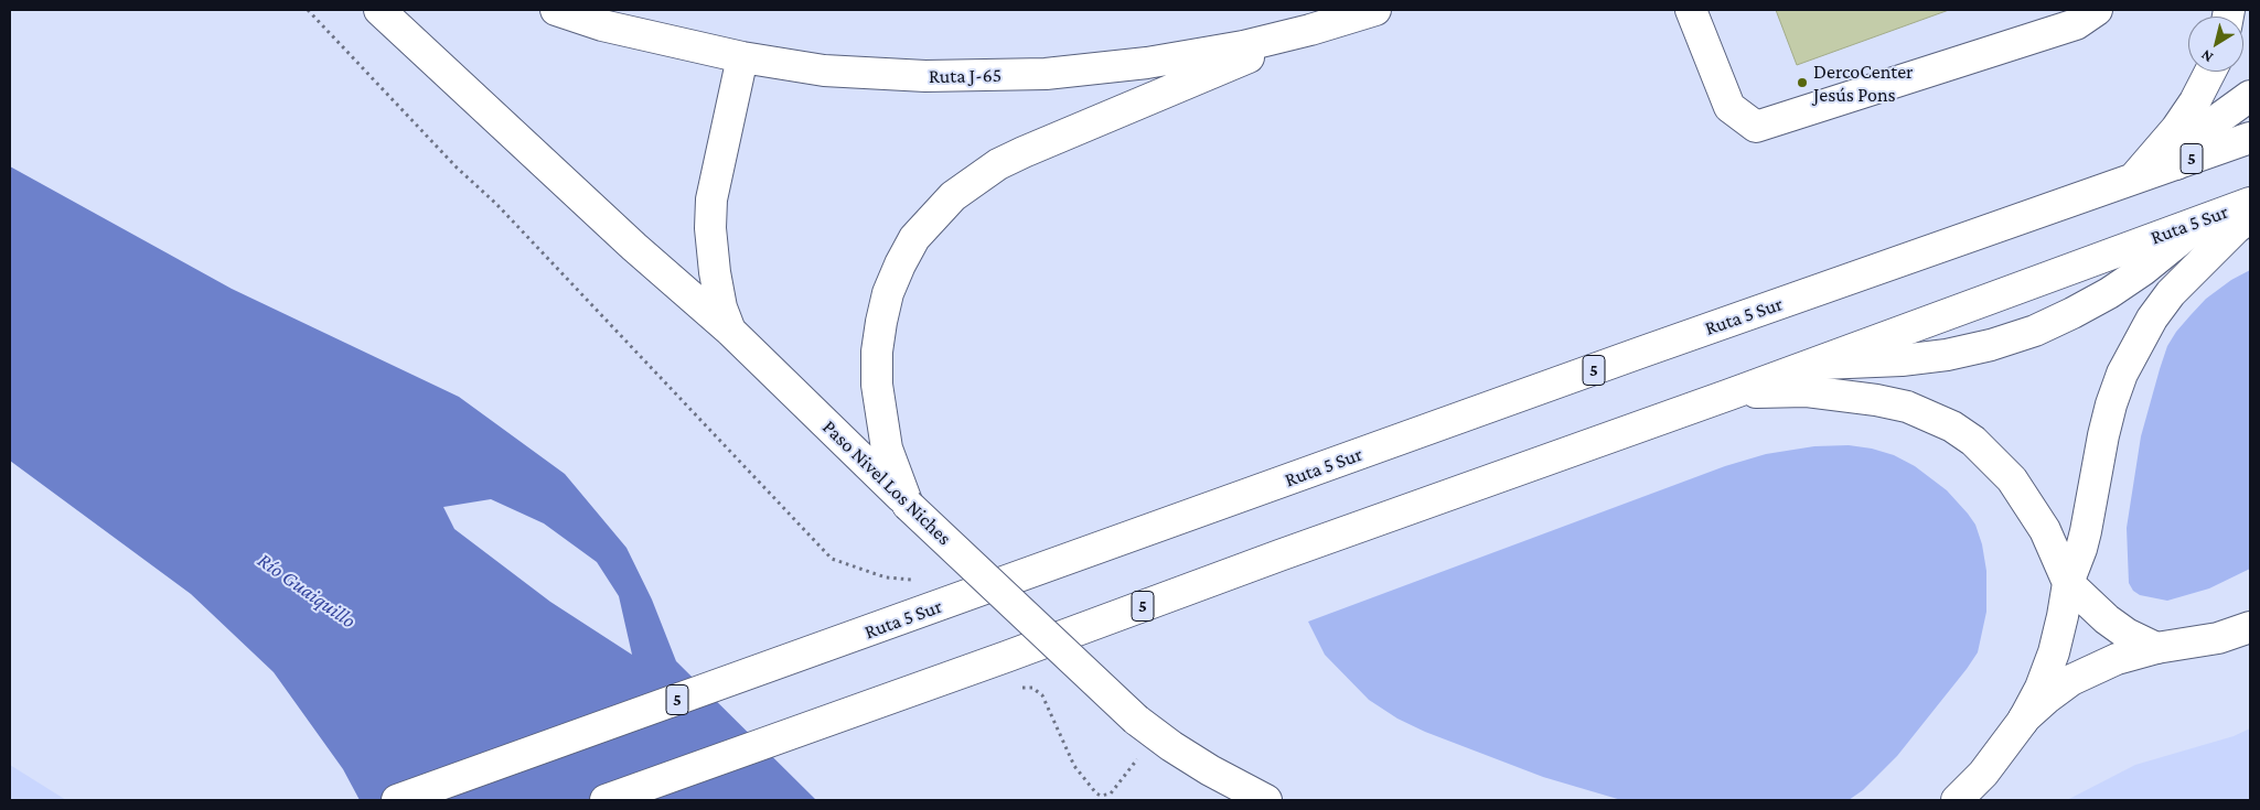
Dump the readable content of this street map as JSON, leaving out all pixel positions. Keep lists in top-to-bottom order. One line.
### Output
{"streets":{"main road":["Ruta J-65","5","Ruta 5 Sur","Paso Nivel Los Niches"]},"crossings":[["Ruta J-65","Paso Nivel Los Niches"]],"water":["Río Guaiquillo"],"places":["DercoCenter Jesús Pons"],"north":"bottom left"}
